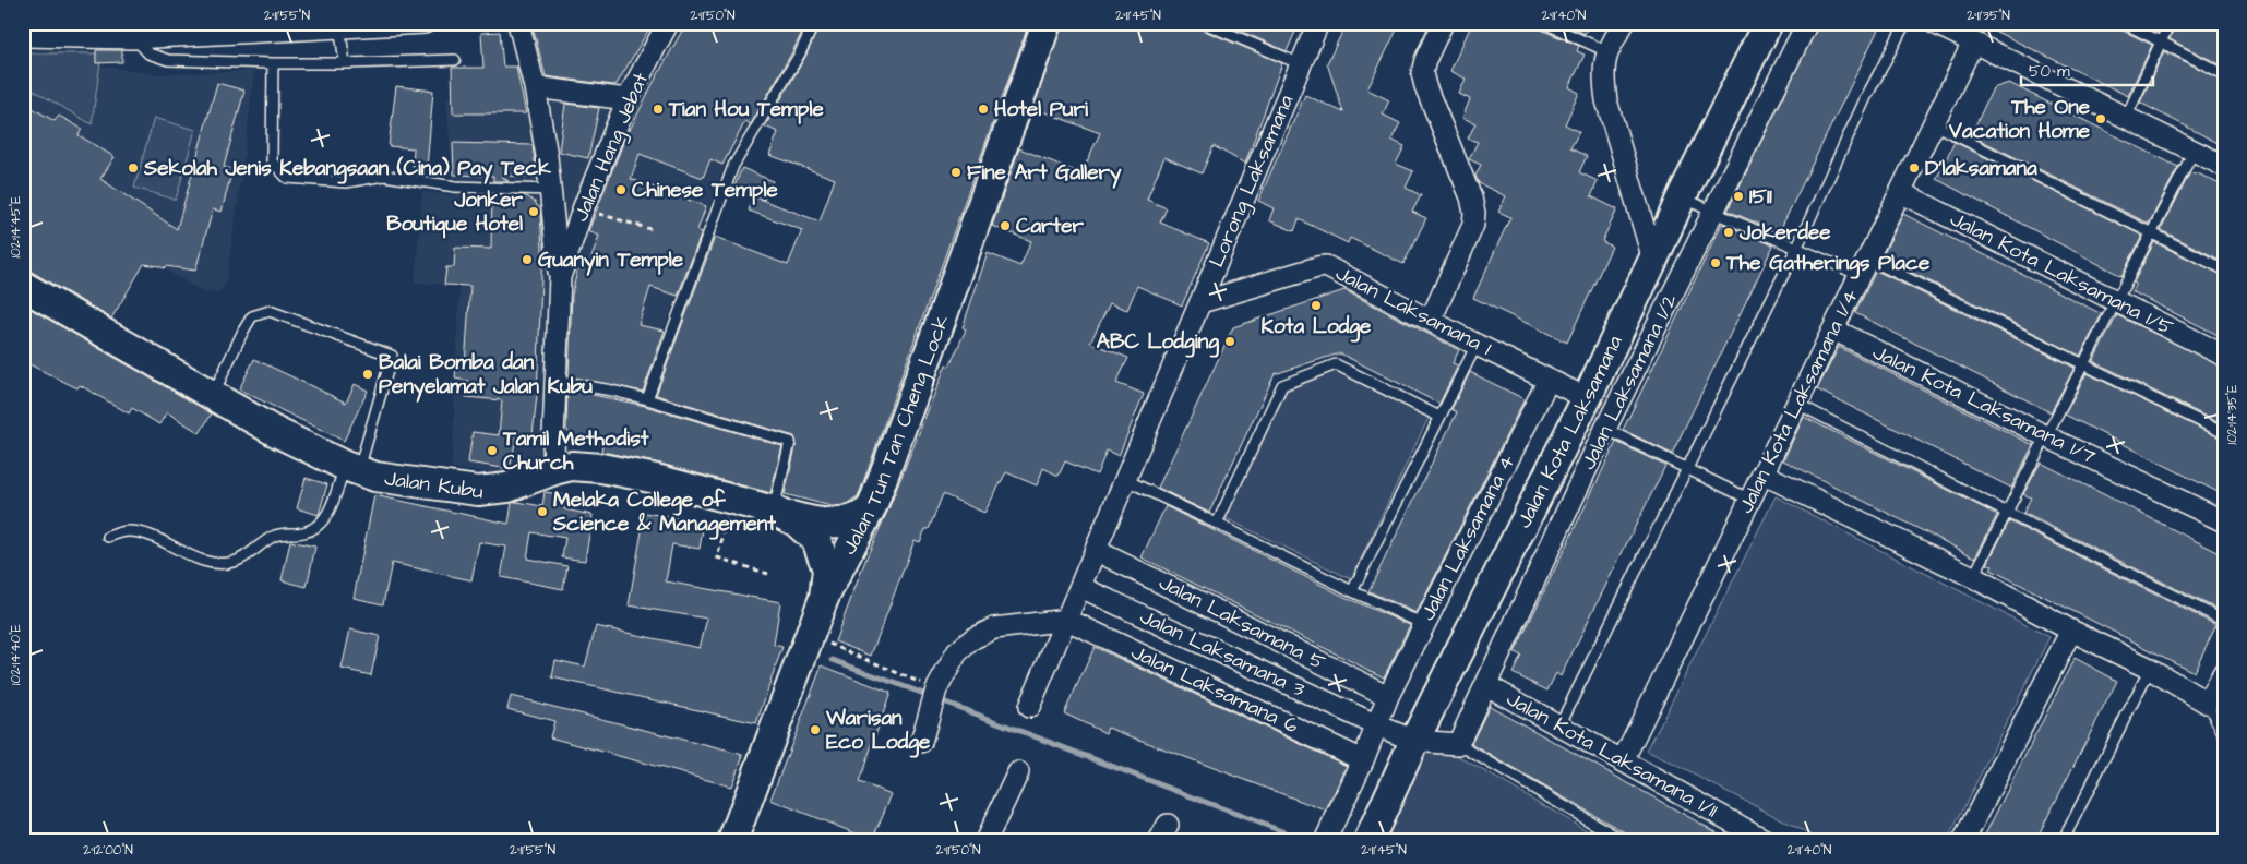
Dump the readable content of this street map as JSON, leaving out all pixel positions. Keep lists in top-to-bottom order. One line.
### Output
{"streets":{"street":["Jalan Hang Jebat","Lorong Laksamana","Jalan Kota Laksamana 1/5","Jalan Laksamana 1","Jalan Laksamana 1/2","Jalan Kota Laksamana 1/4","Jalan Kota Laksamana 1/7","Jalan Kota Laksamana","Jalan Tun Tan Cheng Lock","Jalan Kubu","Jalan Laksamana 4","Jalan Laksamana 5","Jalan Laksamana 3","Jalan Laksamana 6","Jalan Kota Laksamana 1/11"]},"crossings":[["Jalan Hang Jebat","Jalan Kubu"],["Lorong Laksamana","Jalan Laksamana 1"],["Lorong Laksamana","Jalan Laksamana 5"],["Lorong Laksamana","Jalan Laksamana 3"],["Lorong Laksamana","Jalan Laksamana 6"],["Jalan Kota Laksamana 1/5","Jalan Kota Laksamana 1/4"],["Jalan Laksamana 1","Jalan Kota Laksamana"],["Jalan Laksamana 1","Jalan Laksamana 4"],["Jalan Laksamana 1/2","Jalan Laksamana 3"],["Jalan Laksamana 1/2","Jalan Kota Laksamana 1/11"],["Jalan Kota Laksamana 1/4","Jalan Kota Laksamana 1/7"],["Jalan Kota Laksamana 1/4","Jalan Kota Laksamana 1/11"],["Jalan Kota Laksamana","Jalan Laksamana 3"],["Jalan Tun Tan Cheng Lock","Jalan Kubu"],["Jalan Laksamana 4","Jalan Laksamana 5"],["Jalan Laksamana 4","Jalan Laksamana 3"],["Jalan Laksamana 4","Jalan Laksamana 6"]],"places":["Tian Hou Temple","Hotel Puri","The One Vacation Home","Sekolah Jenis Kebangsaan (Cina) Pay Teck","D'laksamana","Fine Art Gallery","Chinese Temple","1511","Jonker Boutique Hotel","Carter","Jokerdee","Guanyin Temple","The Gatherings Place","Kota Lodge","ABC Lodging","Balai Bomba dan Penyelamat Jalan Kubu","Tamil Methodist Church","Melaka College of Science & Management","Warisan Eco Lodge"],"scale_bar":"50 m","coordinates":["2°11'55\"N","2°11'50\"N","2°11'45\"N","2°11'40\"N","2°11'35\"N","102°14'45\"E","102°14'35\"E","102°14'40\"E","2°12'00\"N"]}
